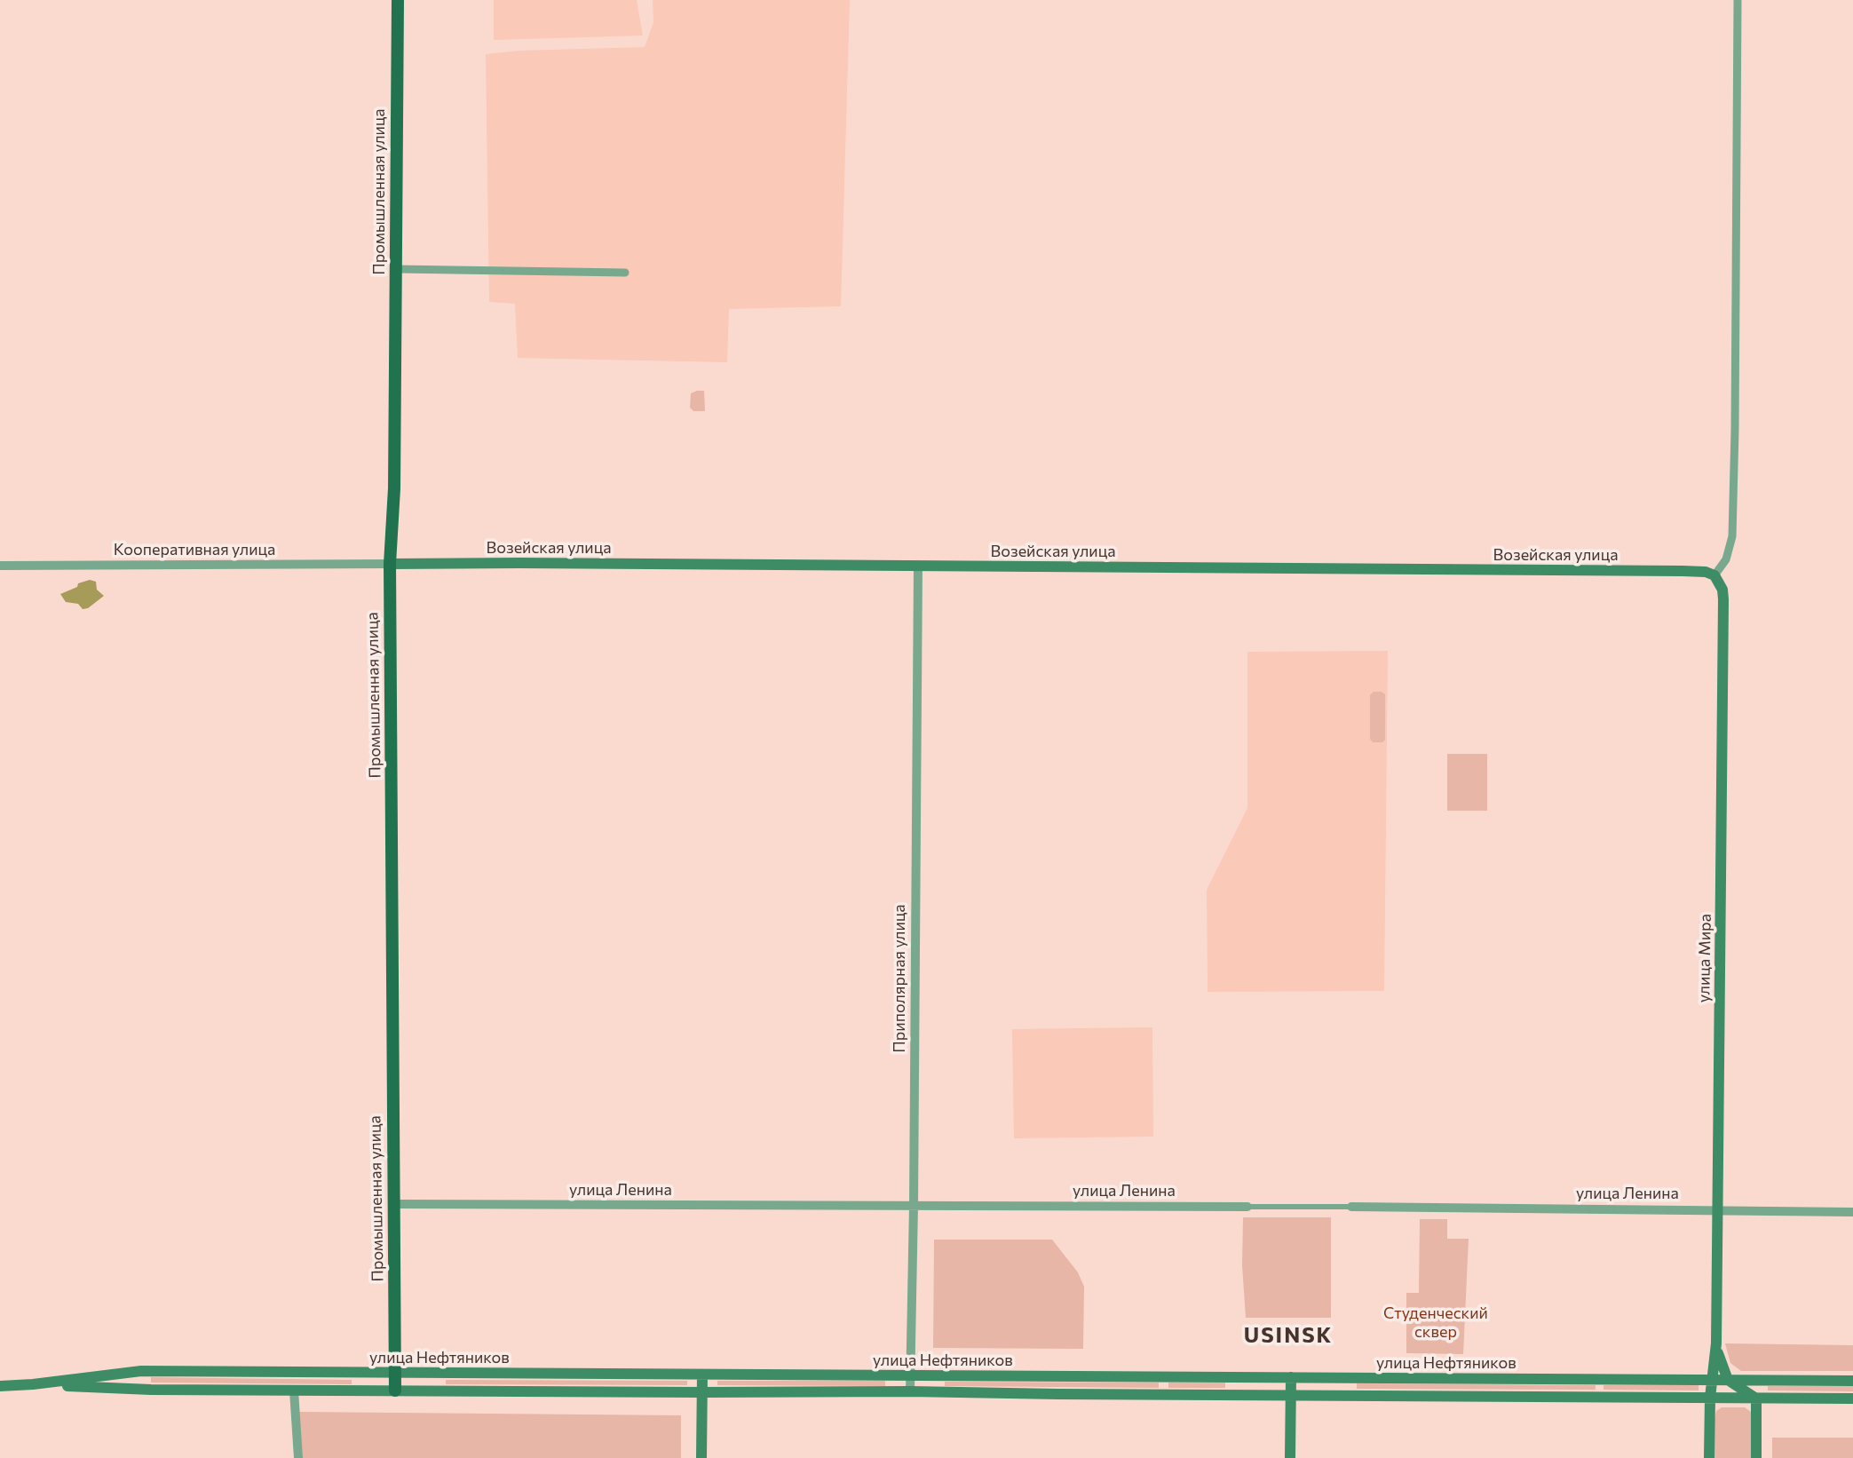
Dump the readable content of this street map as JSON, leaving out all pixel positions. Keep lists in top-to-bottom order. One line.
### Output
{"streets":{"main road":["Промышленная улица","Возейская улица","улица Мира","улица Нефтяников"],"street":["Кооперативная улица","Приполярная улица","улица Ленина"]},"crossings":[["Промышленная улица","Возейская улица"],["Промышленная улица","Кооперативная улица"],["Промышленная улица","улица Ленина"],["Промышленная улица","улица Нефтяников"],["Возейская улица","Кооперативная улица"],["Возейская улица","улица Мира"],["Возейская улица","Приполярная улица"],["улица Мира","улица Ленина"],["улица Мира","улица Нефтяников"],["Приполярная улица","улица Ленина"],["Приполярная улица","улица Нефтяников"]],"districts":["USINSK"],"parks":["Студенческий сквер"]}
